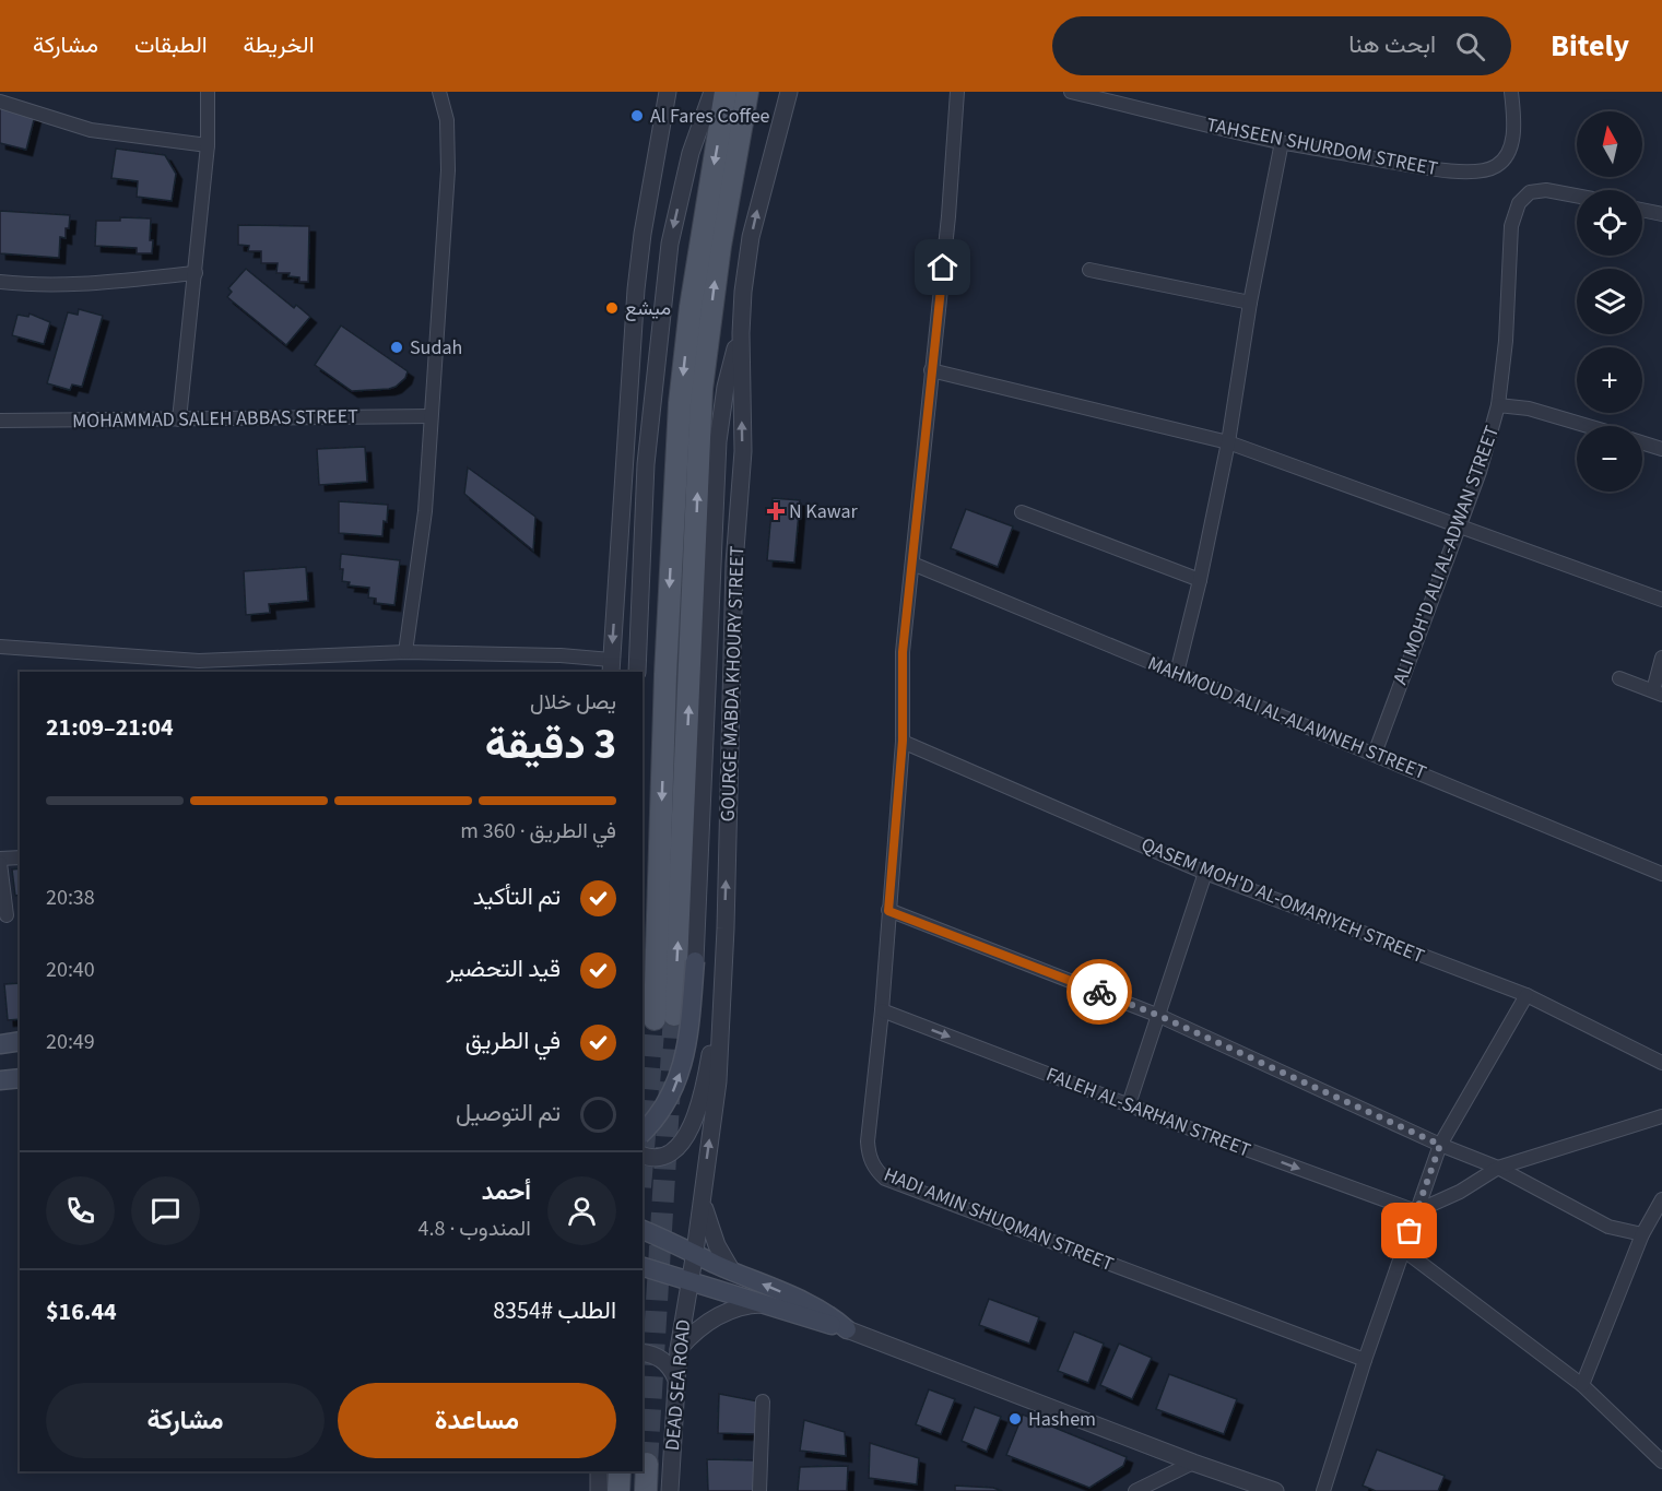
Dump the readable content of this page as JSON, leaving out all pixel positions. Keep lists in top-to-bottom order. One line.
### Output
{"streets":{"main road":["DEAD SEA ROAD"],"street":["TAHSEEN SHURDOM STREET","MOHAMMAD SALEH ABBAS STREET","ALI MOH'D ALI AL-ADWAN STREET","GOURGE MABDA KHOURY STREET","MAHMOUD ALI AL-ALAWNEH STREET","QASEM MOH'D AL-OMARIYEH STREET","FALEH AL-SARHAN STREET","HADI AMIN SHUQMAN STREET"]},"crossings":[["ALI MOH'D ALI AL-ADWAN STREET","MAHMOUD ALI AL-ALAWNEH STREET"],["GOURGE MABDA KHOURY STREET","DEAD SEA ROAD"],["MAHMOUD ALI AL-ALAWNEH STREET","HADI AMIN SHUQMAN STREET"],["QASEM MOH'D AL-OMARIYEH STREET","HADI AMIN SHUQMAN STREET"],["FALEH AL-SARHAN STREET","HADI AMIN SHUQMAN STREET"]],"places":{"other":["Al Fares Coffee","ميشع","Sudah","Hashem"],"health":["N Kawar"]},"north":"top","page":{"header":"Bitely","search":"ابحث هنا","nav":["الخريطة","الطبقات","مشاركة"],"map_buttons":["+","−"],"heading":["3 دقيقة","يصل خلال","21:04–21:09"],"panel":["أحمد","المندوب · 4.8","الطلب #8354","$16.44"],"bar":"في الطريق · 360 m","list":[["تم التأكيد","20:38"],["قيد التحضير","20:40"],["في الطريق","20:49"],"تم التوصيل"],"buttons":["مساعدة","مشاركة"]}}
